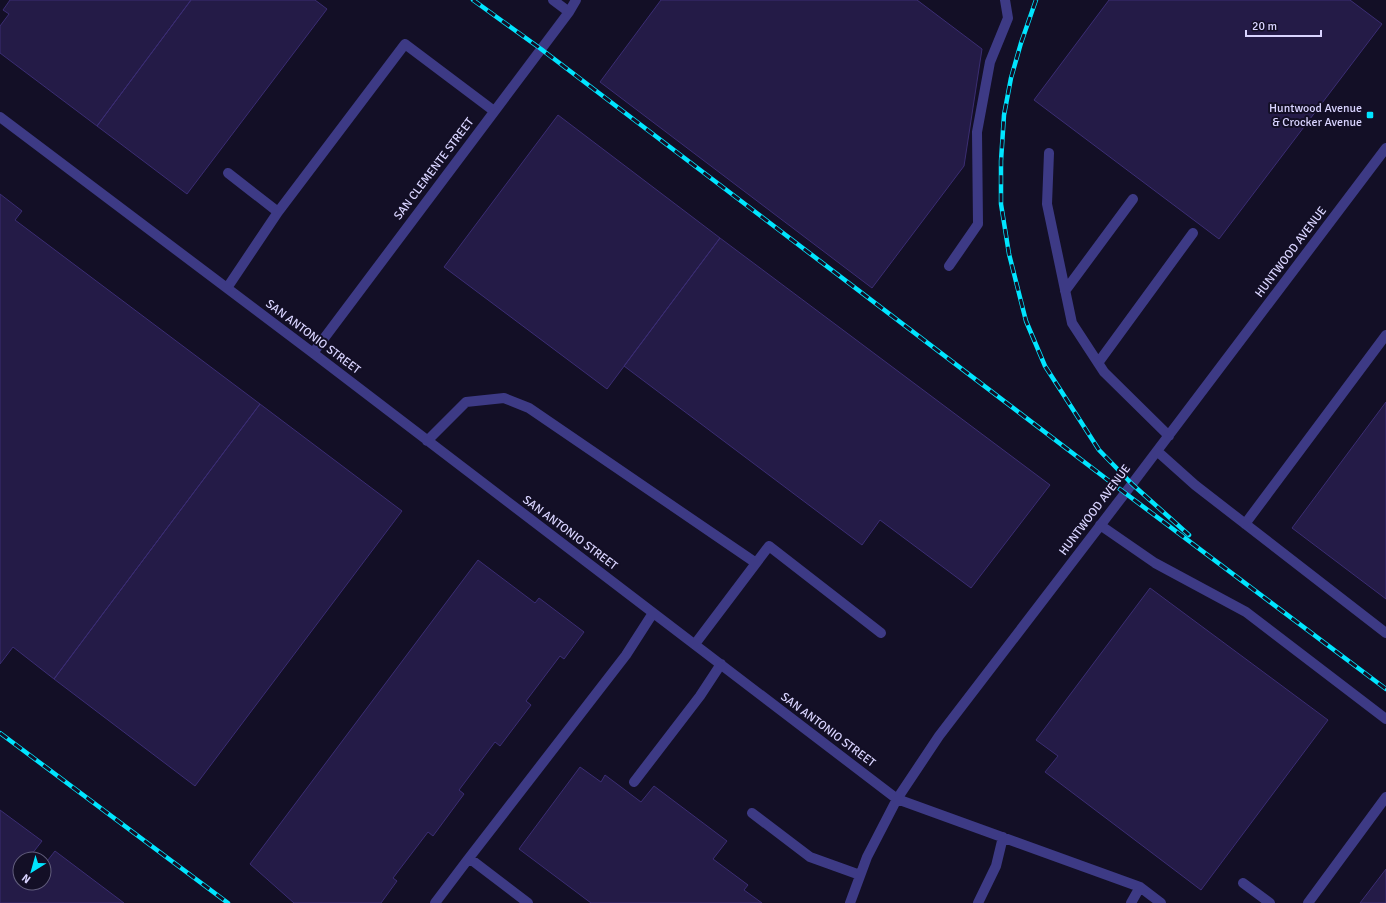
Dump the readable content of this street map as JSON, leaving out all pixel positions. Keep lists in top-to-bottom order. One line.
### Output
{"streets":{"street":["SAN CLEMENTE STREET","HUNTWOOD AVENUE","SAN ANTONIO STREET"]},"crossings":[["SAN CLEMENTE STREET","SAN ANTONIO STREET"],["HUNTWOOD AVENUE","SAN ANTONIO STREET"]],"places":{"transit":["Huntwood Avenue & Crocker Avenue"]},"scale_bar":"20 m","north":"bottom left"}
